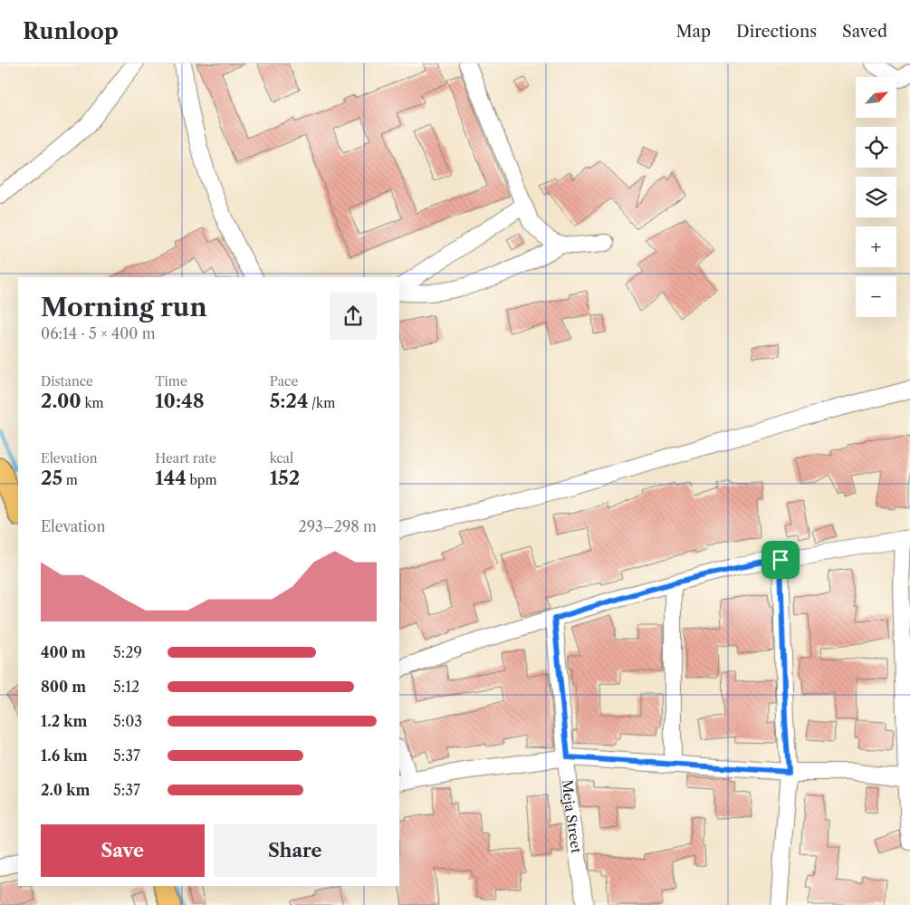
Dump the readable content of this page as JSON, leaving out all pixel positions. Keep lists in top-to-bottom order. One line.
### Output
{"streets":{"street":["Meja Street"]},"north":"top right","page":{"header":"Runloop","nav":["Map","Directions","Saved"],"map_buttons":["+","−"],"heading":["Morning run","06:14 · 5 × 400 m"],"stats":[["Distance","2.00 km"],["Time","10:48"],["Pace","5:24 /km"],["Elevation","25 m"],["Heart rate","144 bpm"],["kcal","152"]],"chart":["Elevation","293–298 m"],"list":[{"name":"400 m","note":"5:29"},{"name":"800 m","note":"5:12"},{"name":"1.2 km","note":"5:03"},{"name":"1.6 km","note":"5:37"},{"name":"2.0 km","note":"5:37"}],"buttons":["Save","Share"]}}
